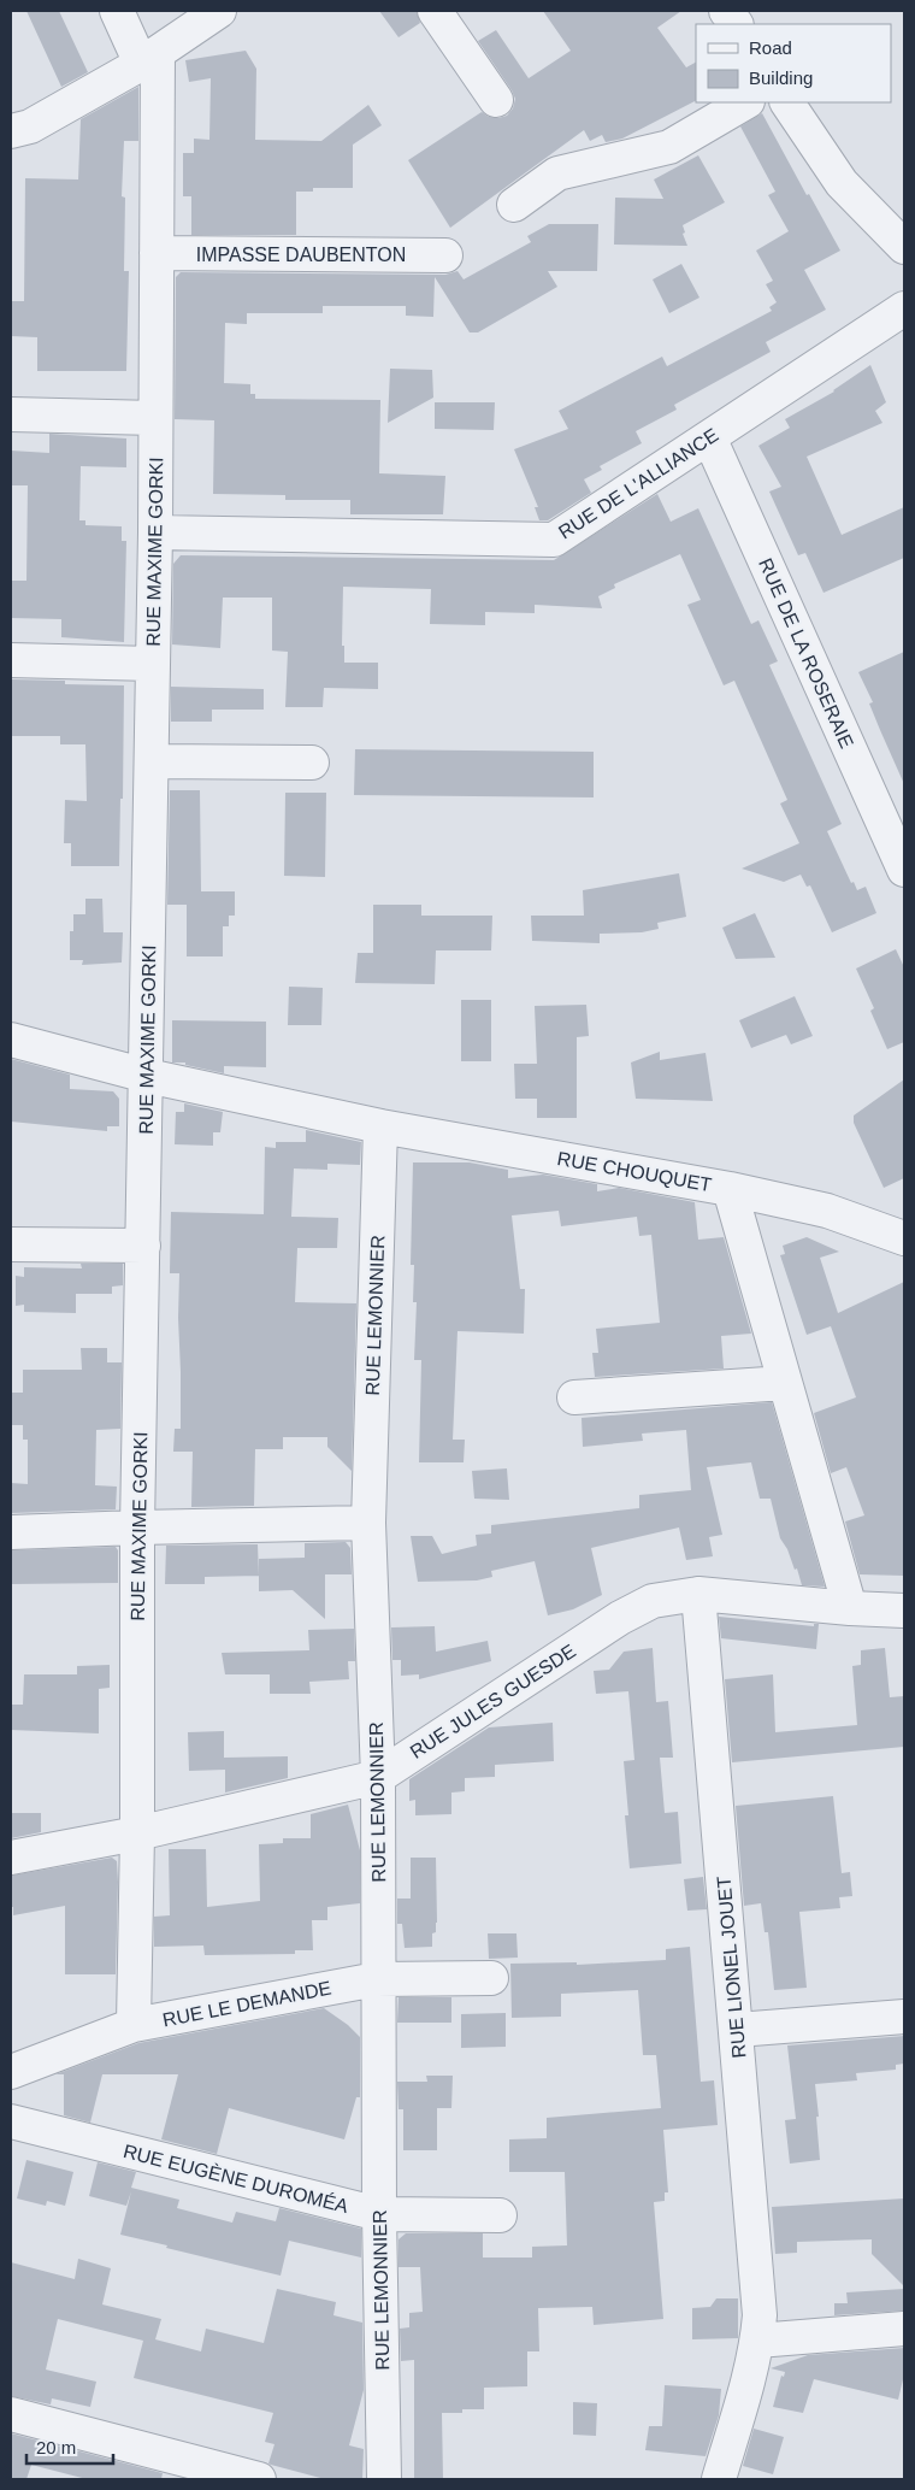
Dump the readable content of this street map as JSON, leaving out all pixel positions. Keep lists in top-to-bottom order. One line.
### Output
{"streets":{"street":["IMPASSE DAUBENTON","RUE DE L'ALLIANCE","RUE MAXIME GORKI","RUE DE LA ROSERAIE","RUE CHOUQUET","RUE LEMONNIER","RUE JULES GUESDE","RUE LIONEL JOUET","RUE LE DEMANDE","RUE EUGÈNE DUROMÉA"]},"crossings":[["IMPASSE DAUBENTON","RUE MAXIME GORKI"],["RUE DE L'ALLIANCE","RUE MAXIME GORKI"],["RUE DE L'ALLIANCE","RUE DE LA ROSERAIE"],["RUE MAXIME GORKI","RUE CHOUQUET"],["RUE MAXIME GORKI","RUE JULES GUESDE"],["RUE MAXIME GORKI","RUE LE DEMANDE"],["RUE CHOUQUET","RUE LEMONNIER"],["RUE CHOUQUET","RUE JULES GUESDE"],["RUE LEMONNIER","RUE JULES GUESDE"],["RUE LEMONNIER","RUE LE DEMANDE"],["RUE LEMONNIER","RUE EUGÈNE DUROMÉA"],["RUE JULES GUESDE","RUE LIONEL JOUET"]],"legend":["Road","Building"],"scale_bar":"20 m"}
